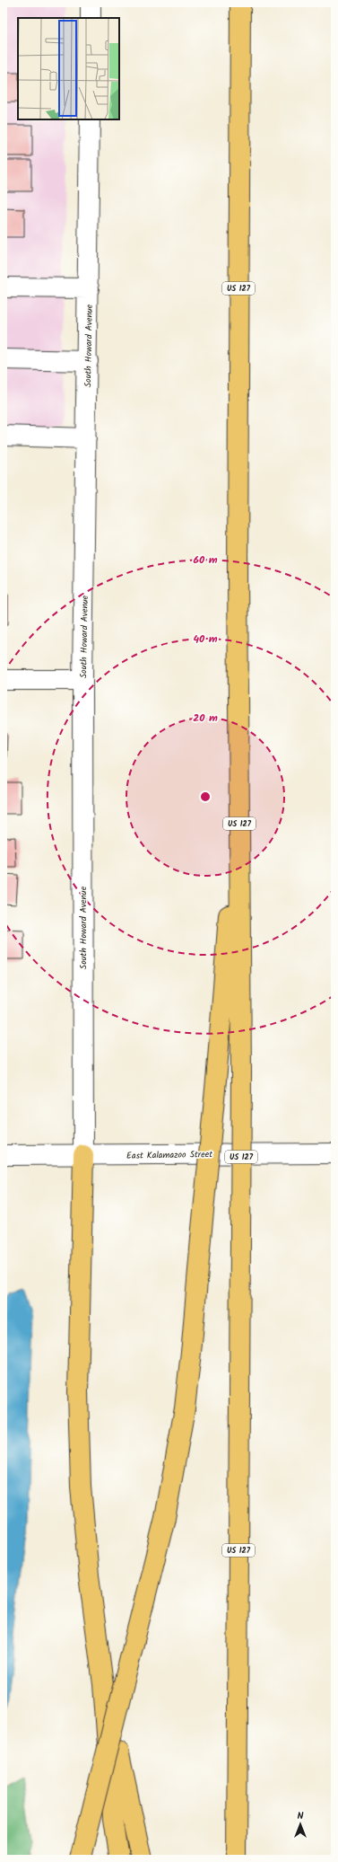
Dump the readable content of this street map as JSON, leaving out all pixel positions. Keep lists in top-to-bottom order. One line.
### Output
{"streets":{"highway":["US 127"],"street":["South Howard Avenue","East Kalamazoo Street"]},"crossings":[["South Howard Avenue","East Kalamazoo Street"]],"north":"top","rings":["60 m","40 m","20 m"]}
